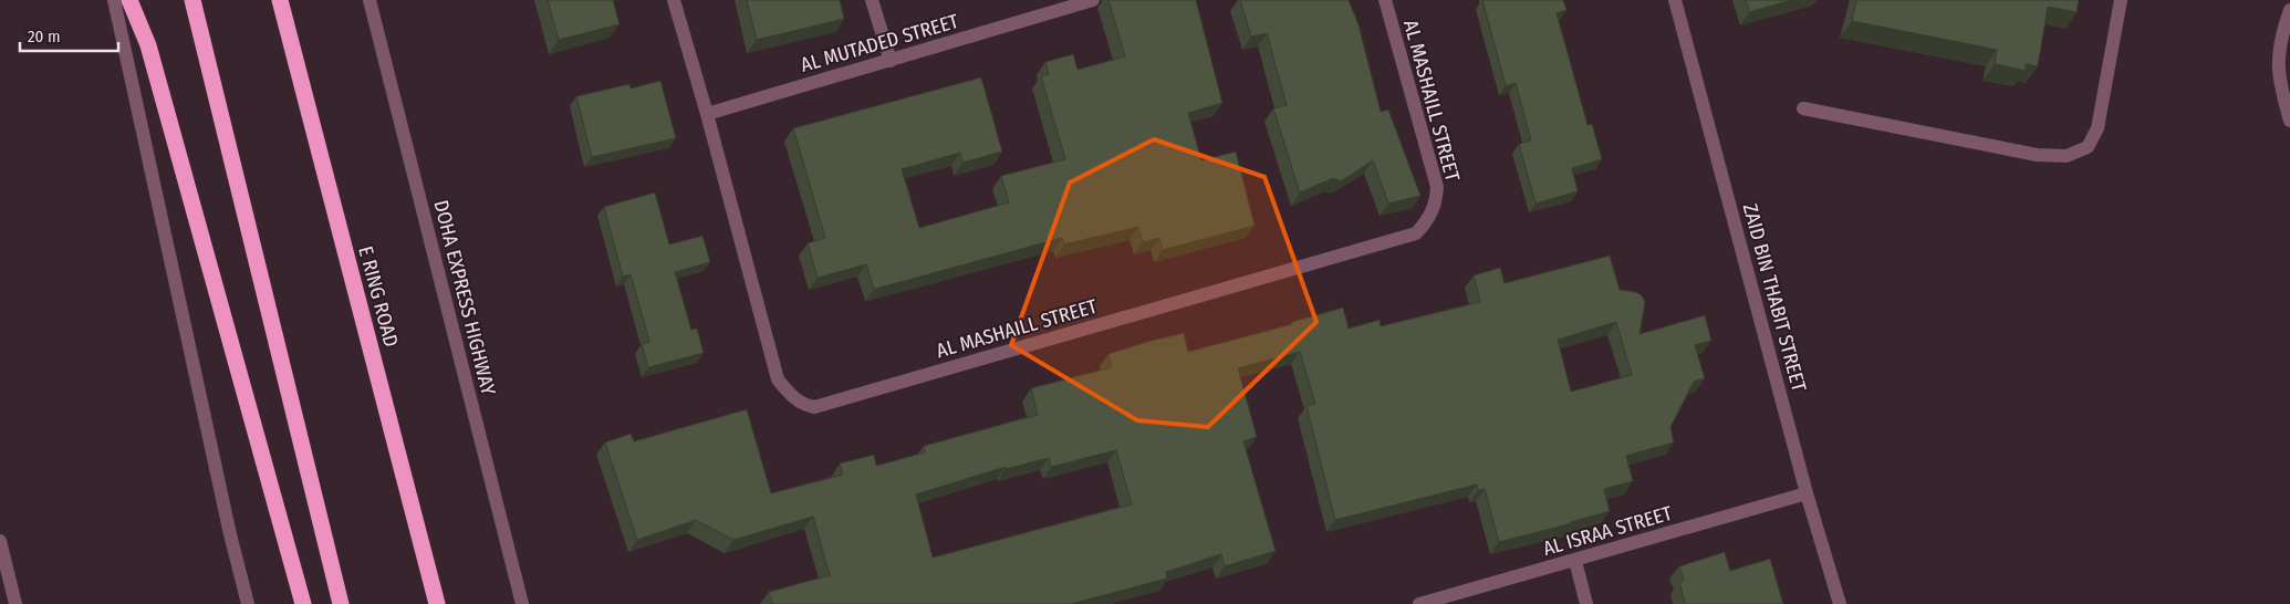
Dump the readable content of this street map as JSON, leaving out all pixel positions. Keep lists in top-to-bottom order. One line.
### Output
{"streets":{"highway":["E RING ROAD"],"street":["AL MUTADED STREET","AL MASHAILL STREET","DOHA EXPRESS HIGHWAY","ZAID BIN THABIT STREET","AL ISRAA STREET"]},"crossings":[["AL MUTADED STREET","AL MASHAILL STREET"],["ZAID BIN THABIT STREET","AL ISRAA STREET"]],"scale_bar":"20 m"}
